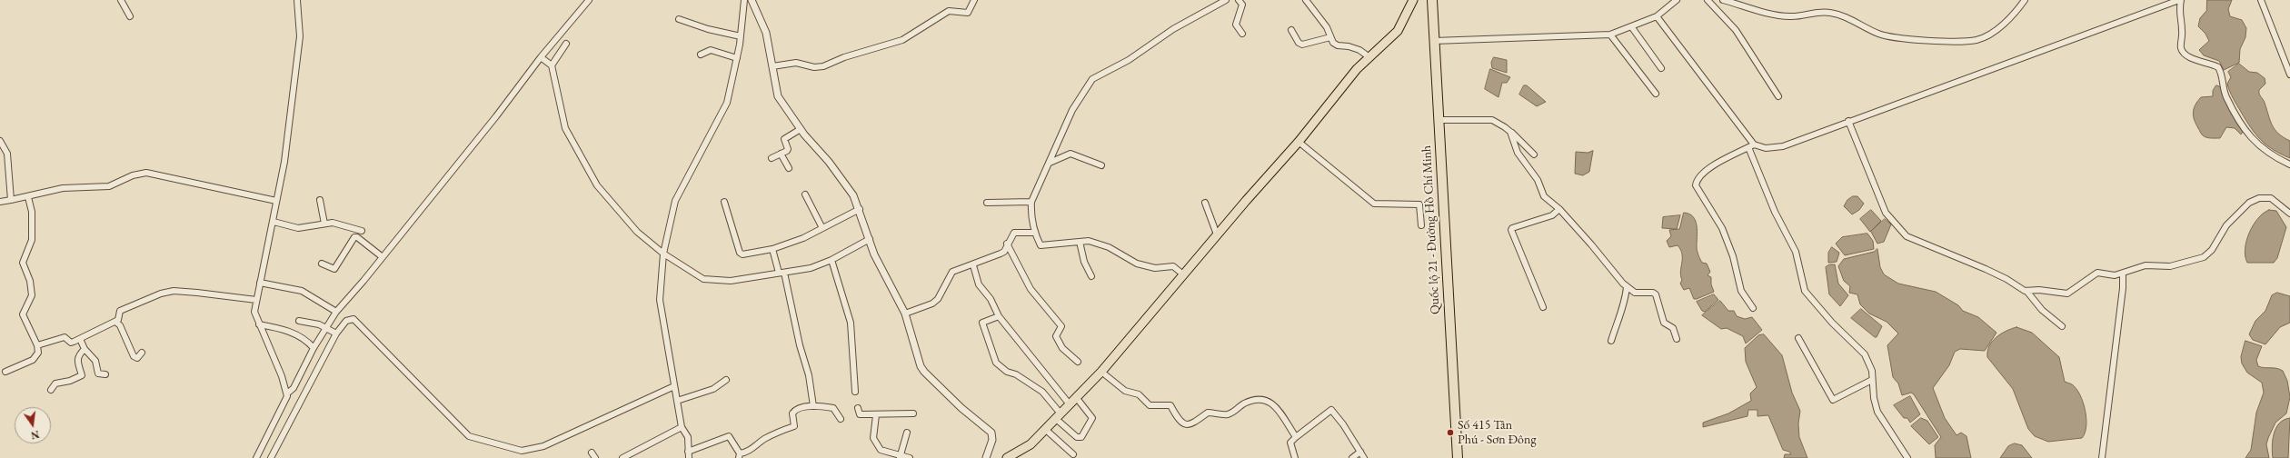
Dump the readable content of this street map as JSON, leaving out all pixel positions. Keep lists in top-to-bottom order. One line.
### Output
{"streets":{"highway":["Quốc lộ 21 - Đường Hồ Chí Minh"]},"places":["Số 415 Tân Phú - Sơn Đông"],"north":"bottom"}
